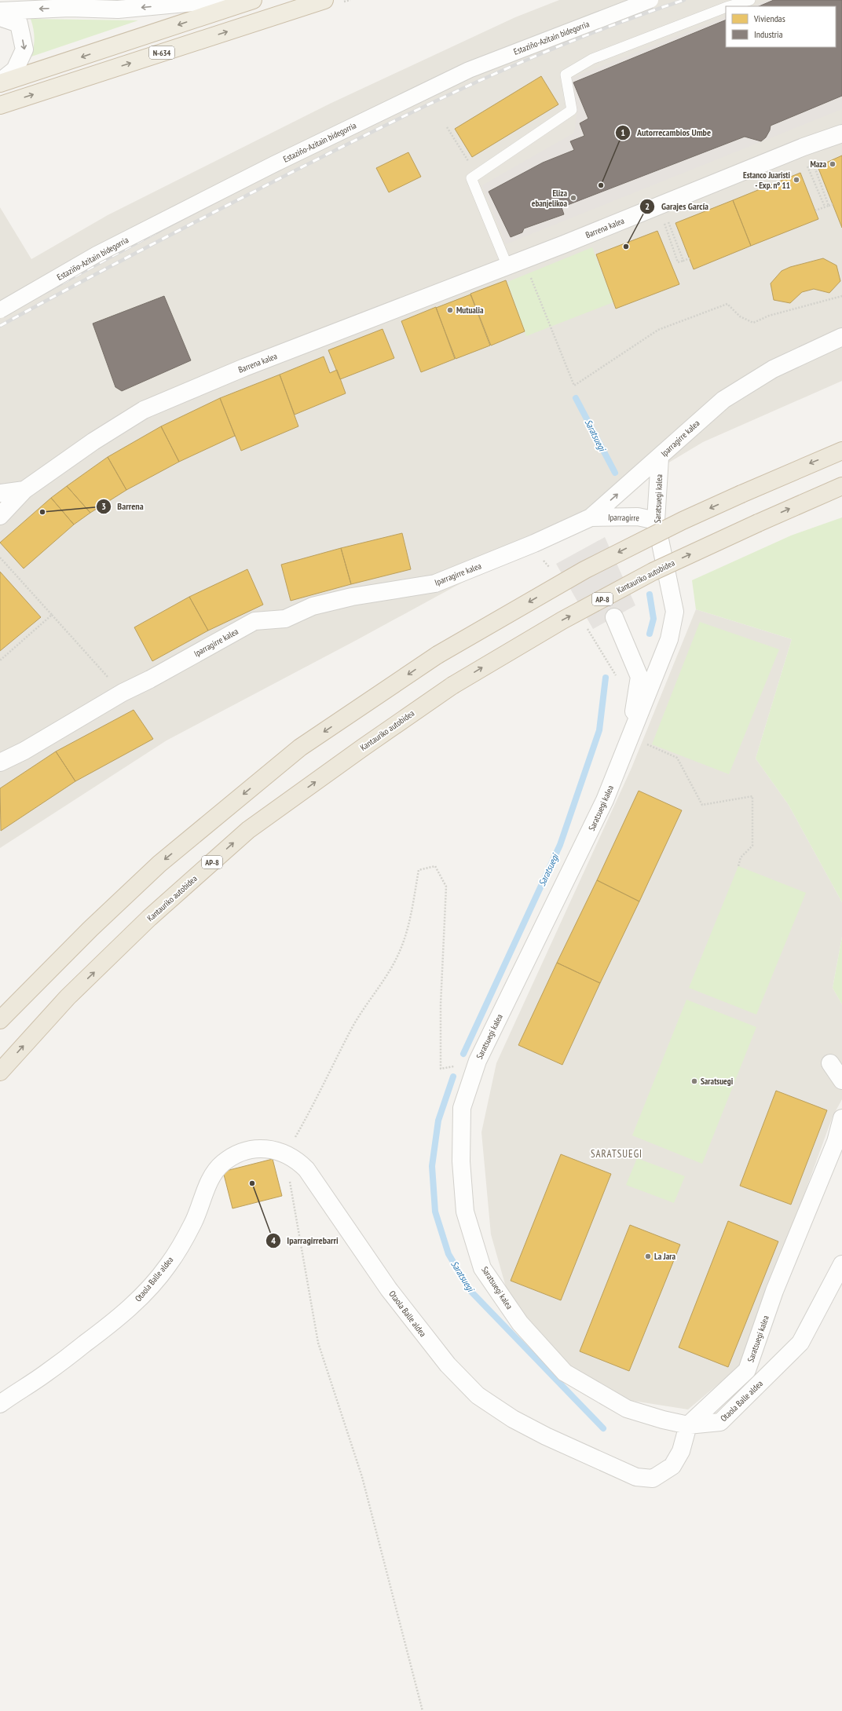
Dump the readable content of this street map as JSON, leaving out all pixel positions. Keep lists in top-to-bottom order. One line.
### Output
{"streets":{"highway":["N-634","Kantauriko autobidea","AP-8"],"street":["Estaziño-Azitain bidegorria","Barrena kalea","Iparragirre kalea","Saratsuegi kalea","Iparragirre","Otaola Balle aldea"]},"crossings":[["Iparragirre kalea","Saratsuegi kalea"],["Iparragirre kalea","Iparragirre"],["Saratsuegi kalea","Iparragirre"],["Saratsuegi kalea","Otaola Balle aldea"]],"districts":["SARATSUEGI"],"water":["Saratsuegi"],"places":["Maza","Estanco Juaristi - Exp. nº 11","Autorrecambios Umbe","Eliza ebanjelikoa","Garajes García","Mutualia","Barrena","Saratsuegi","Iparragirrebarri","La Jara"],"legend":["Viviendas","Industria"]}
